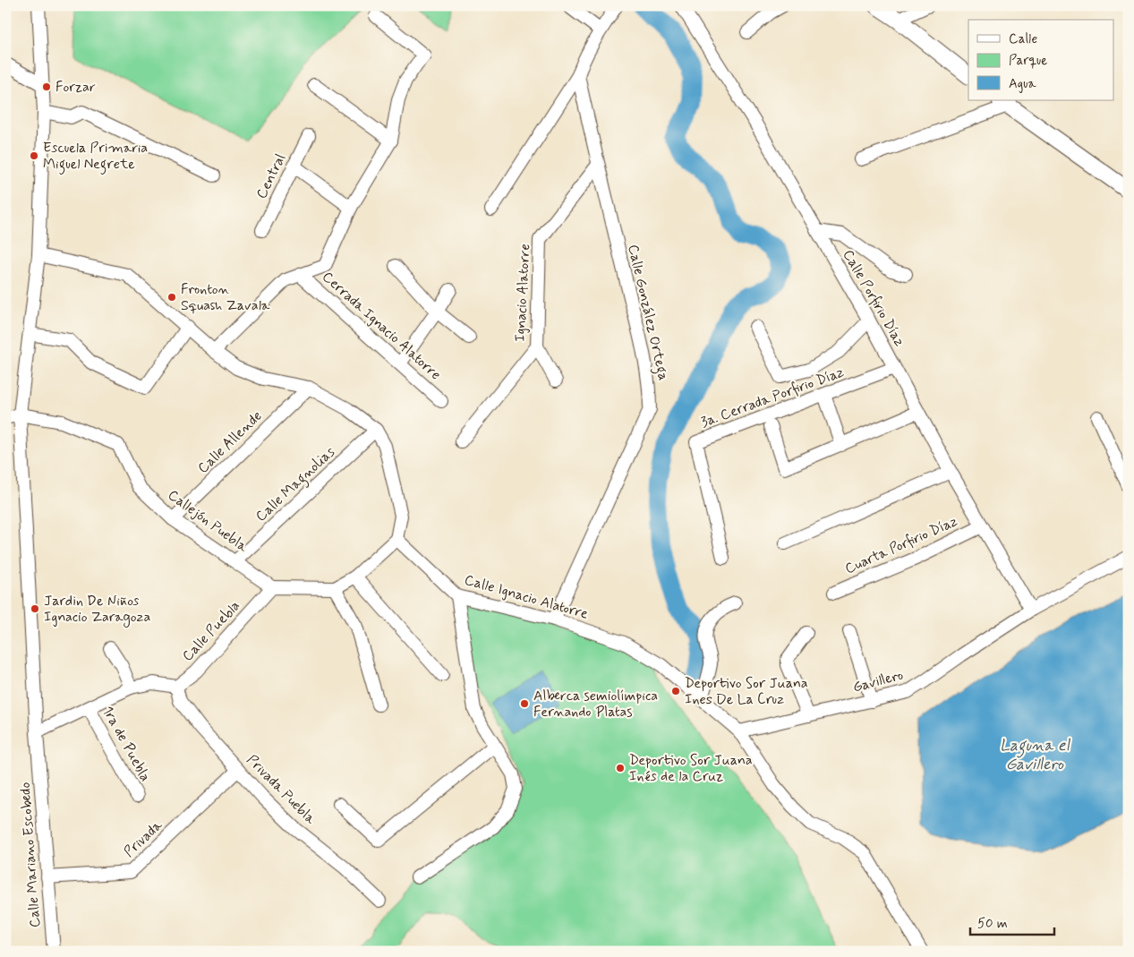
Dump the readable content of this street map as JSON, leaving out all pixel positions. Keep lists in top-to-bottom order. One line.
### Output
{"streets":{"street":["Central","Ignacio Alatorre","Calle Porfirio Díaz","Calle González Ortega","Cerrada Ignacio Alatorre","3a. Cerrada Porfirio Díaz","Calle Allende","Calle Magnolias","Callejón Puebla","Cuarta Porfirio Díaz","Calle Ignacio Alatorre","Calle Puebla","Gavillero","1ra de Puebla","Privada Puebla","Privada","Calle Mariano Escobedo"]},"crossings":[["Ignacio Alatorre","Calle González Ortega"],["Calle Porfirio Díaz","3a. Cerrada Porfirio Díaz"],["Calle Porfirio Díaz","Cuarta Porfirio Díaz"],["Calle Porfirio Díaz","Gavillero"],["Calle González Ortega","Calle Ignacio Alatorre"],["Calle Allende","Callejón Puebla"],["Calle Magnolias","Callejón Puebla"],["Callejón Puebla","Calle Puebla"],["Callejón Puebla","Calle Mariano Escobedo"],["Calle Ignacio Alatorre","Gavillero"],["Calle Puebla","Privada Puebla"],["Privada Puebla","Privada"],["Privada","Calle Mariano Escobedo"]],"water":["Laguna el Gavillero"],"places":["Forzar","Escuela Primaria Miguel Negrete","Fronton Squash Zavala","Jardin De Niños Ignacio Zaragoza","Deportivo Sor Juana Ines De La Cruz","Alberca semiolímpica Fernando Platas","Deportivo Sor Juana Inés de la Cruz"],"legend":["Calle","Parque","Agua"],"scale_bar":"50 m"}
